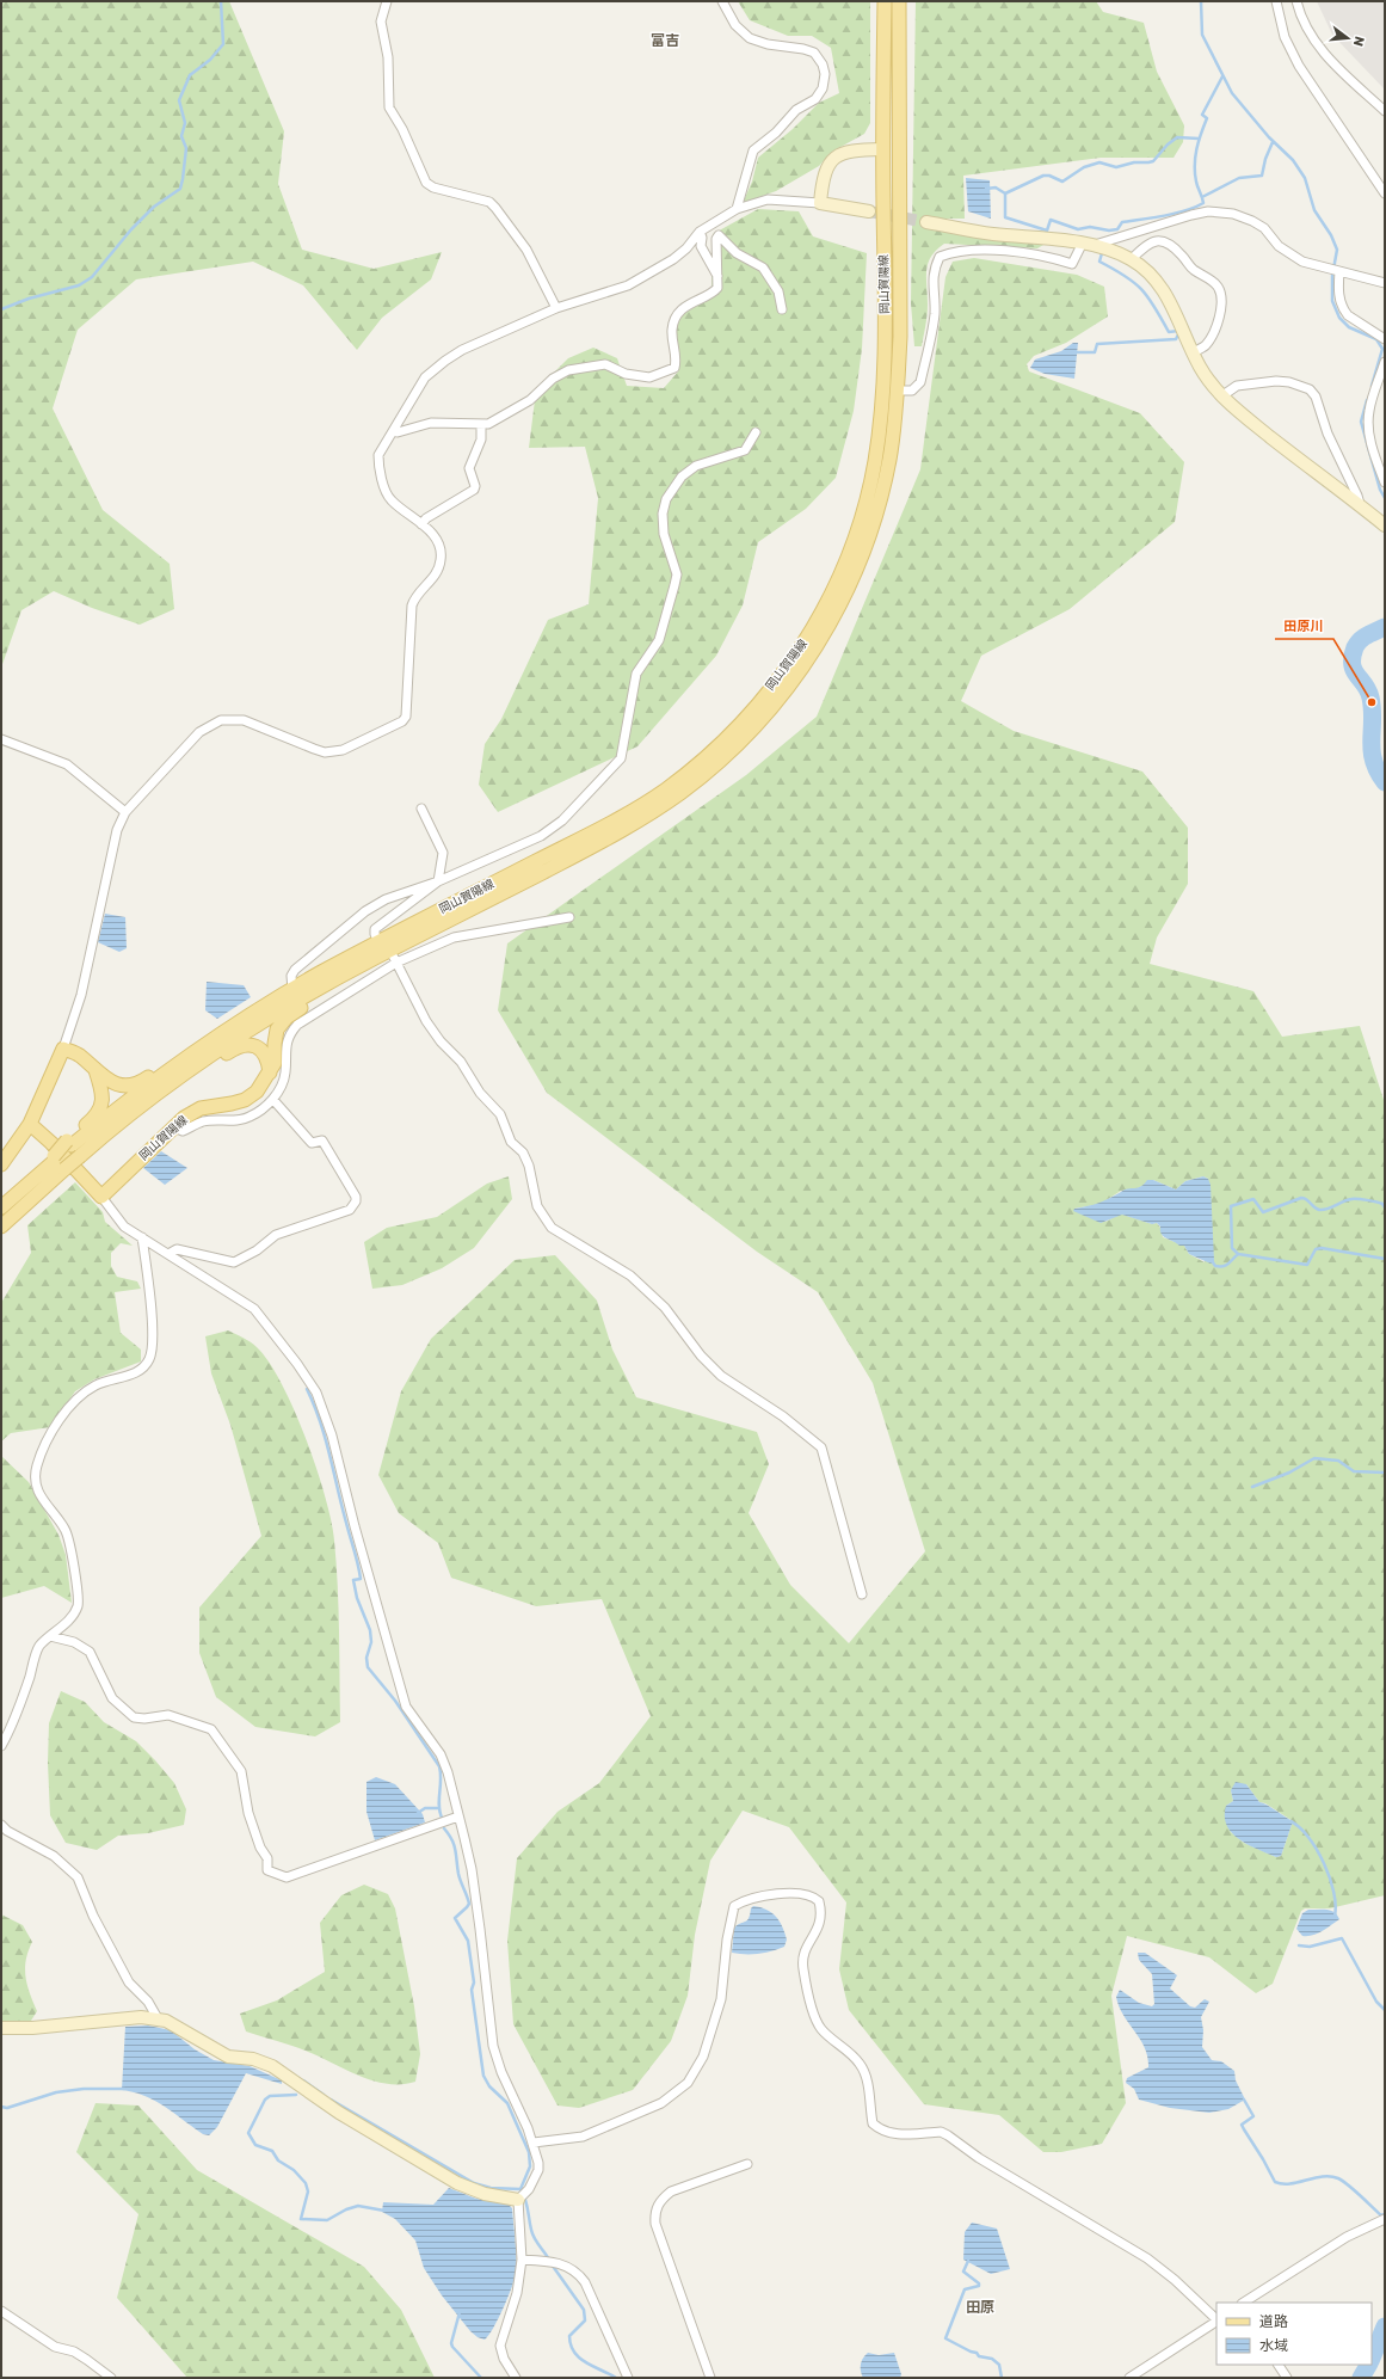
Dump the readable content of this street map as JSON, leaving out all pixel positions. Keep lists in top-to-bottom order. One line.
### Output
{"streets":{"main road":["岡山賀陽線"]},"districts":["富吉","田原"],"places":["田原川"],"legend":["道路","水域"],"north":"right"}
